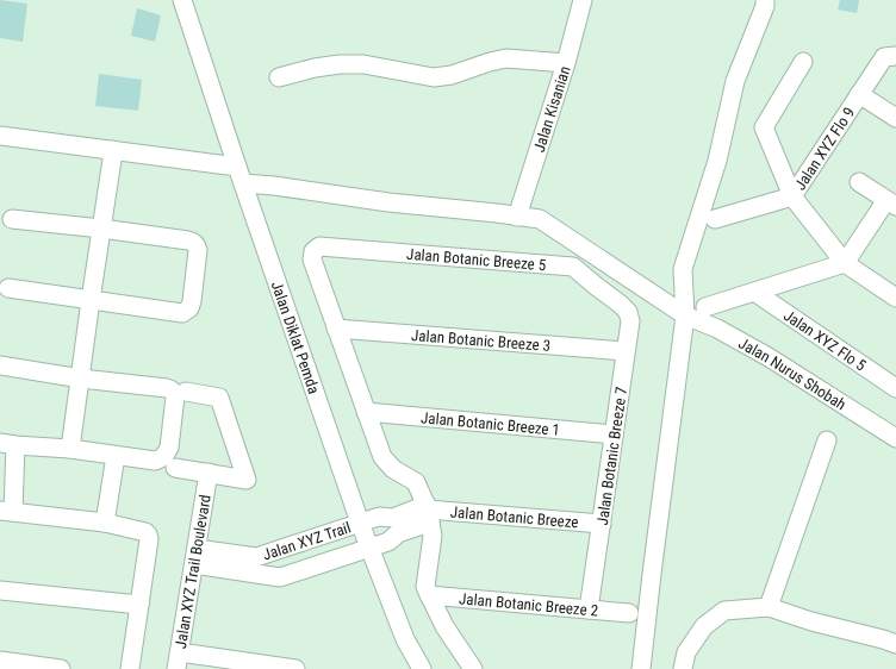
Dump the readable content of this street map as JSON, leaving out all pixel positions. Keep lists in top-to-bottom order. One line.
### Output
{"streets":{"street":["Jalan Kisanian","Jalan XYZ Flo 9","Jalan Botanic Breeze 5","Jalan Diklat Pemda","Jalan XYZ Flo 5","Jalan Botanic Breeze 3","Jalan Nurus Shobah","Jalan Botanic Breeze 1","Jalan Botanic Breeze 7","Jalan Botanic Breeze","Jalan XYZ Trail","Jalan XYZ Trail Boulevard","Jalan Botanic Breeze 2"]},"crossings":[["Jalan Kisanian","Jalan Nurus Shobah"],["Jalan Botanic Breeze 5","Jalan Botanic Breeze 3"],["Jalan Botanic Breeze 5","Jalan Botanic Breeze 7"],["Jalan Diklat Pemda","Jalan Nurus Shobah"],["Jalan Diklat Pemda","Jalan Botanic Breeze"],["Jalan Diklat Pemda","Jalan XYZ Trail"],["Jalan Botanic Breeze 3","Jalan Botanic Breeze 7"],["Jalan Botanic Breeze 1","Jalan Botanic Breeze 7"],["Jalan Botanic Breeze 7","Jalan Botanic Breeze"],["Jalan Botanic Breeze 7","Jalan Botanic Breeze 2"],["Jalan Botanic Breeze","Jalan XYZ Trail"],["Jalan XYZ Trail","Jalan XYZ Trail Boulevard"]]}
